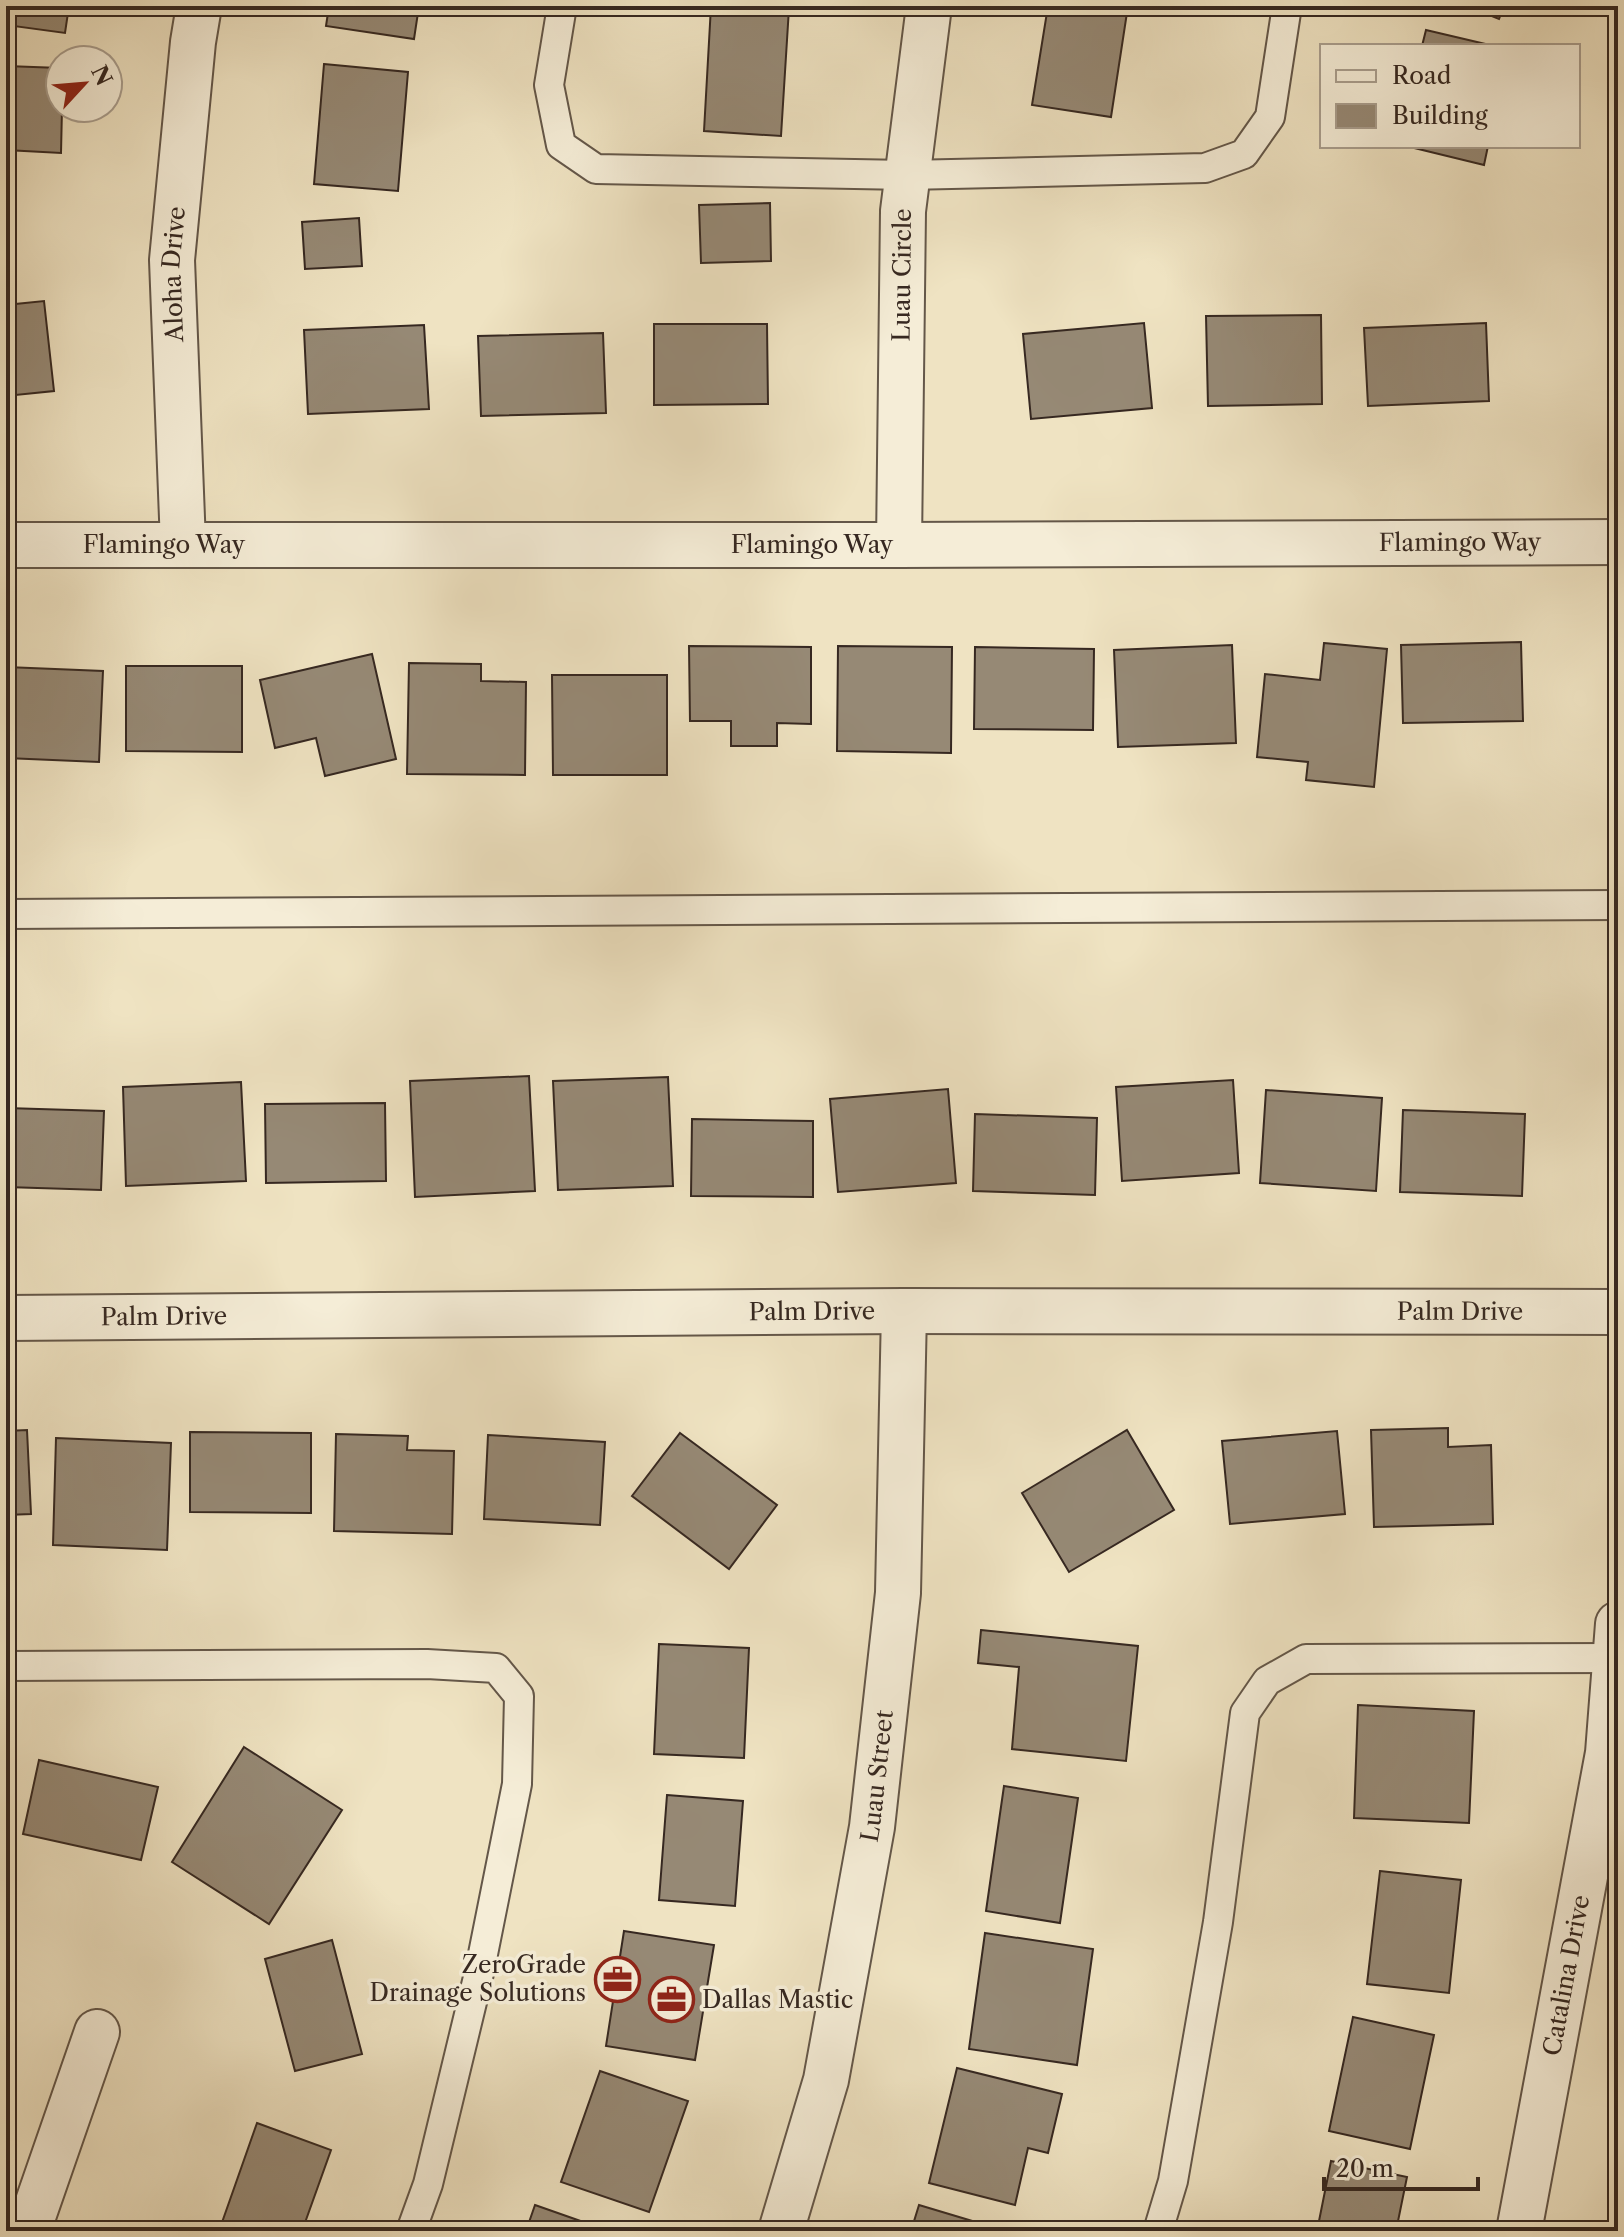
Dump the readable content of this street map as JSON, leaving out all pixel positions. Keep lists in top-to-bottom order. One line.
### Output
{"streets":{"street":["Aloha Drive","Luau Circle","Flamingo Way","Palm Drive","Luau Street","Catalina Drive"]},"crossings":[["Aloha Drive","Flamingo Way"],["Luau Circle","Flamingo Way"],["Palm Drive","Luau Street"]],"places":{"office":["ZeroGrade Drainage Solutions","Dallas Mastic"]},"legend":["Road","Building"],"scale_bar":"20 m","north":"top right"}
